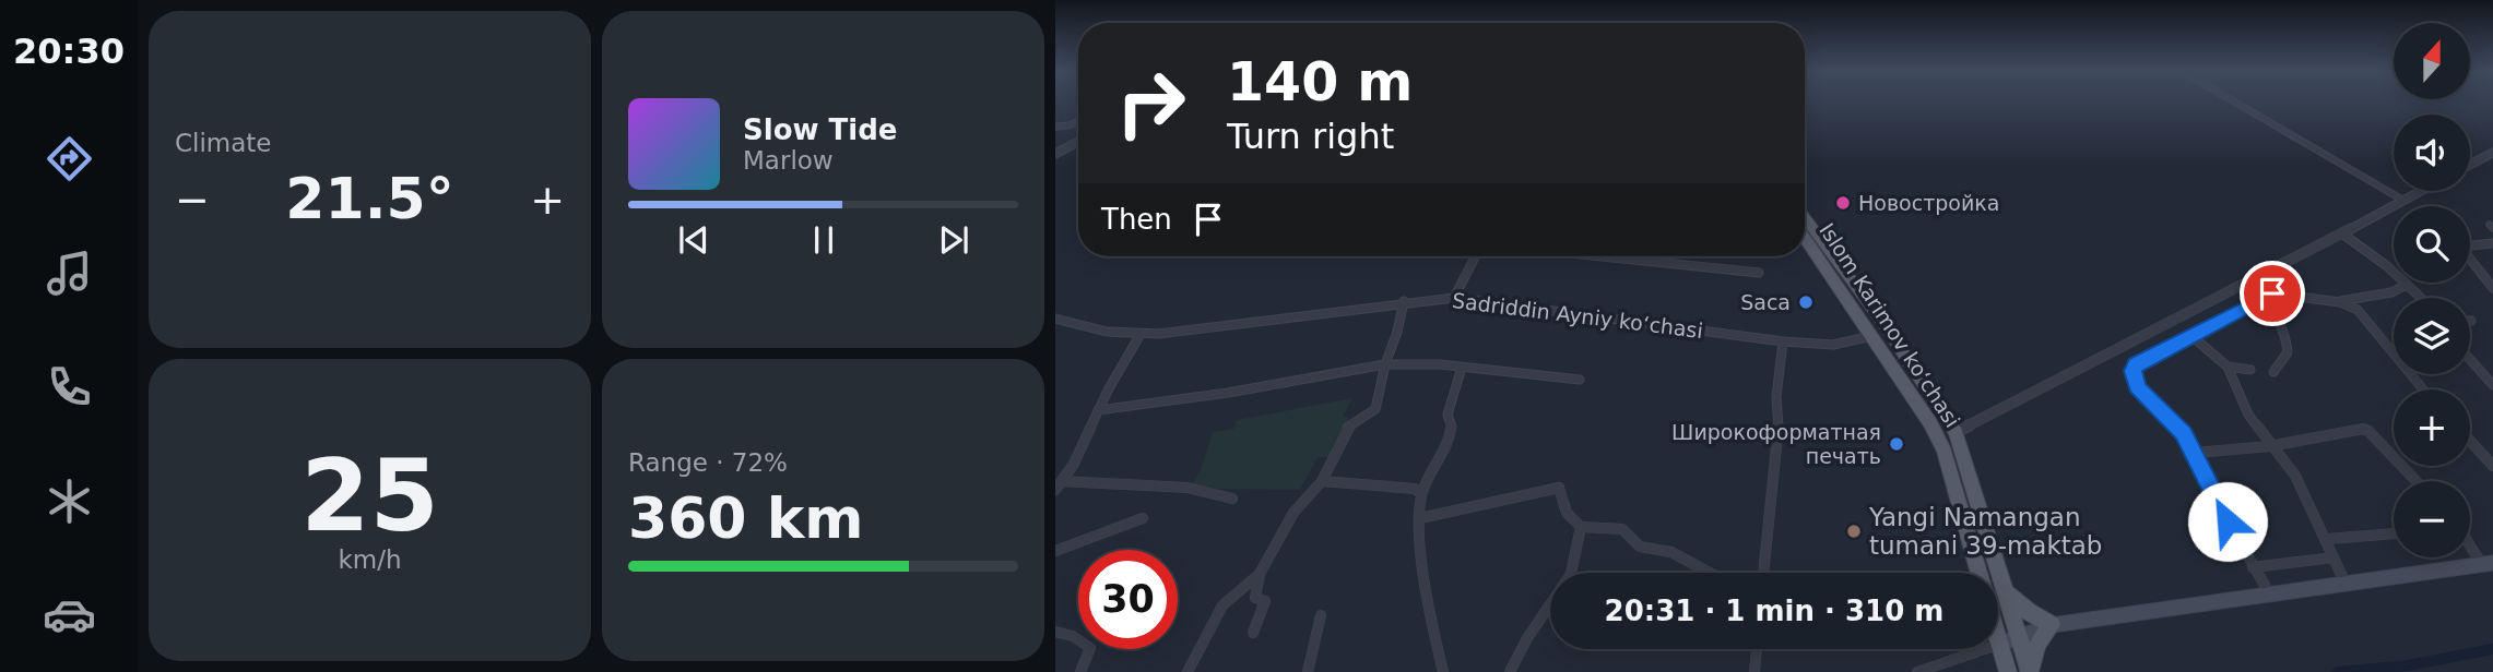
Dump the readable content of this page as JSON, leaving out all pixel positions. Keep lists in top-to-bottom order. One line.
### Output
{"streets":{"main road":["Islom Karimov koʻchasi"],"street":["Sadriddin Ayniy koʻchasi"]},"crossings":[["Sadriddin Ayniy koʻchasi","Islom Karimov koʻchasi"]],"places":["Новостройка","Saca","Широкоформатная печать","Yangi Namangan tumani 39-maktab"],"north":"top","page":{"tabs":"20:30","tile":["Climate",["25","km/h"],["Range · 72%","360 km"]],"map_buttons":["+","−"],"turn":["140 m","Turn right"],"song":["Slow Tide","Marlow"],"heat":["−","21.5°","+"],"then":"Then","limit":"30","trip":"20:31 · 1 min · 310 m"}}
